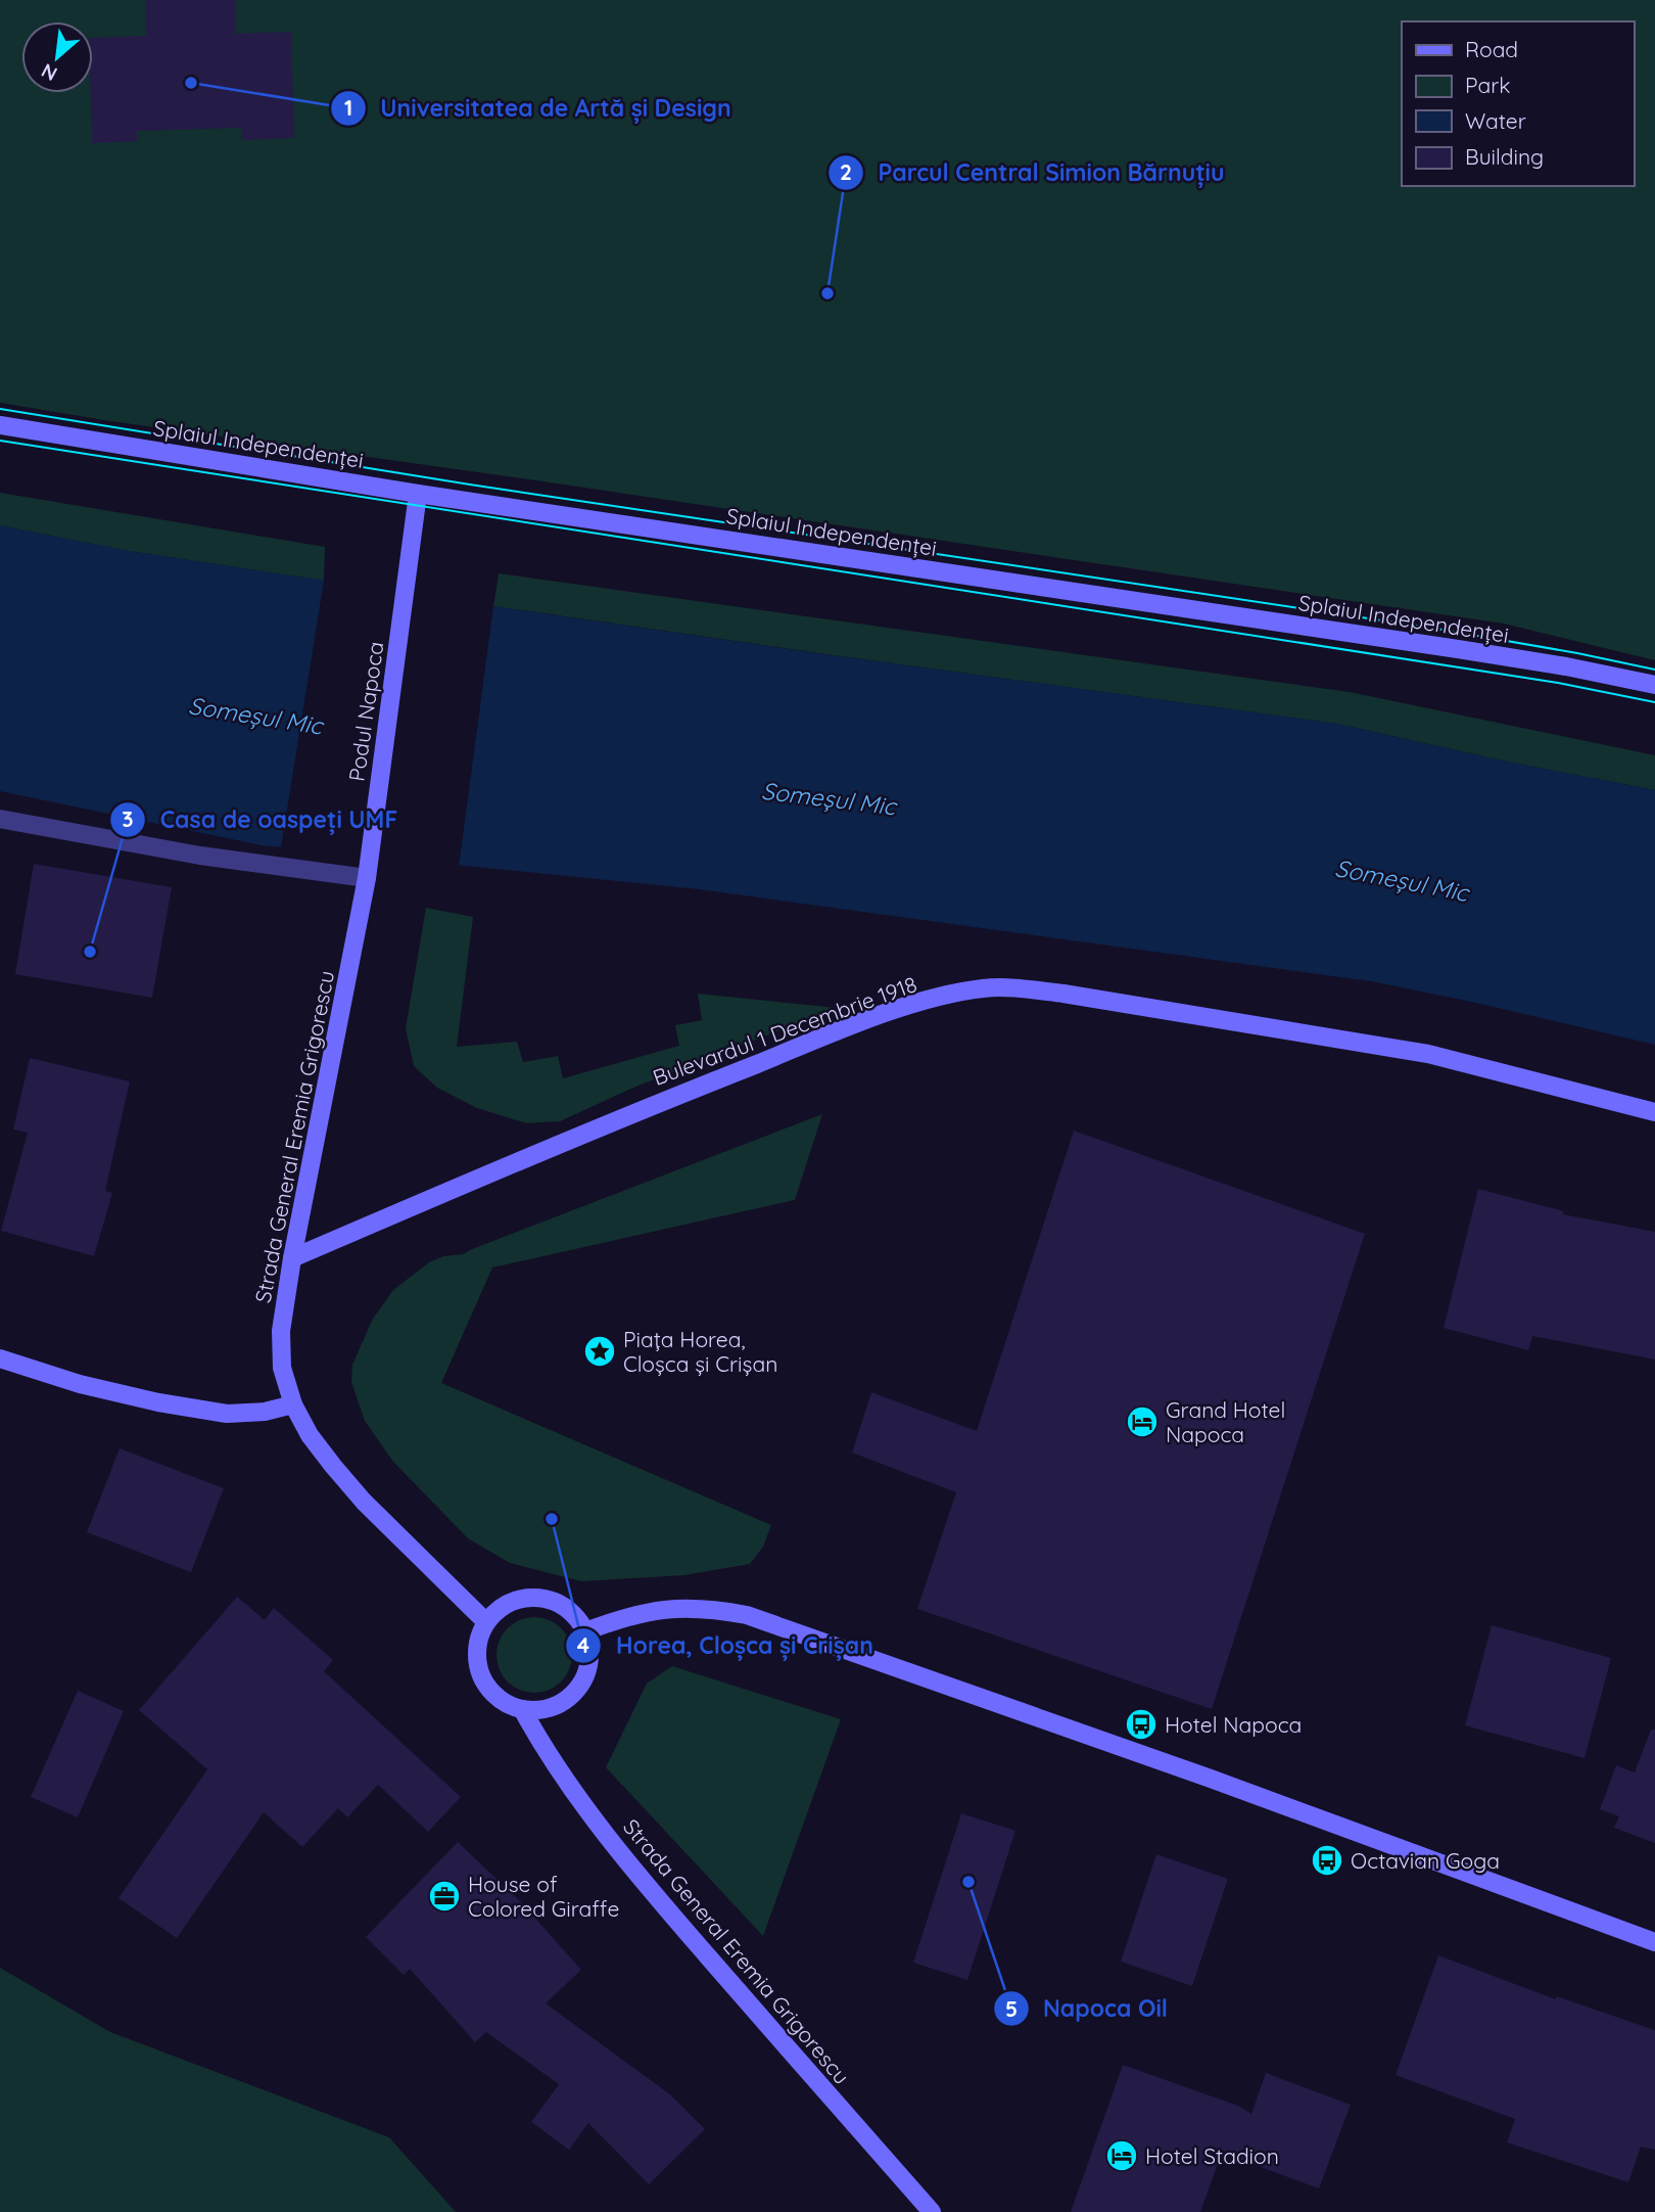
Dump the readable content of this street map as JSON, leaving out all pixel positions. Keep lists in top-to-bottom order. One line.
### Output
{"streets":{"main road":["Splaiul Independenței","Podul Napoca","Bulevardul 1 Decembrie 1918","Strada General Eremia Grigorescu"]},"crossings":[["Splaiul Independenței","Podul Napoca"],["Podul Napoca","Strada General Eremia Grigorescu"],["Bulevardul 1 Decembrie 1918","Strada General Eremia Grigorescu"]],"water":["Someșul Mic"],"places":{"other":["Universitatea de Artă și Design","Parcul Central Simion Bărnuțiu","Casa de oaspeți UMF","Horea, Cloșca și Crișan","Napoca Oil"],"place":["Piața Horea, Cloșca și Crișan"],"hotel":["Grand Hotel Napoca","Hotel Stadion"],"bus stop":["Hotel Napoca","Octavian Goga"],"office":["House of Colored Giraffe"]},"legend":["Road","Park","Water","Building"],"north":"bottom left"}
